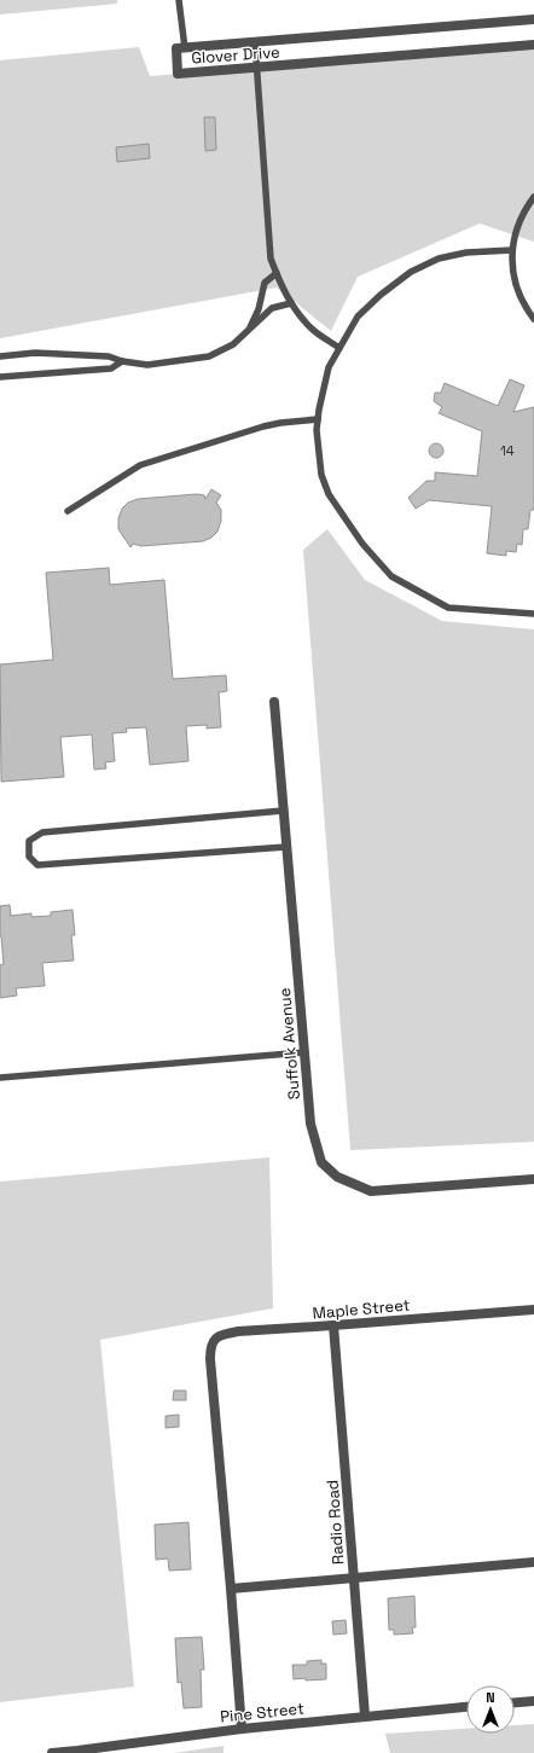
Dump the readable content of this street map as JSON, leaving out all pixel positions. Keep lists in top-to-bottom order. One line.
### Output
{"streets":{"street":["Glover Drive","Suffolk Avenue","Maple Street","Radio Road","Pine Street"]},"crossings":[["Maple Street","Radio Road"],["Radio Road","Pine Street"]],"house_numbers":["14"],"north":"top"}
